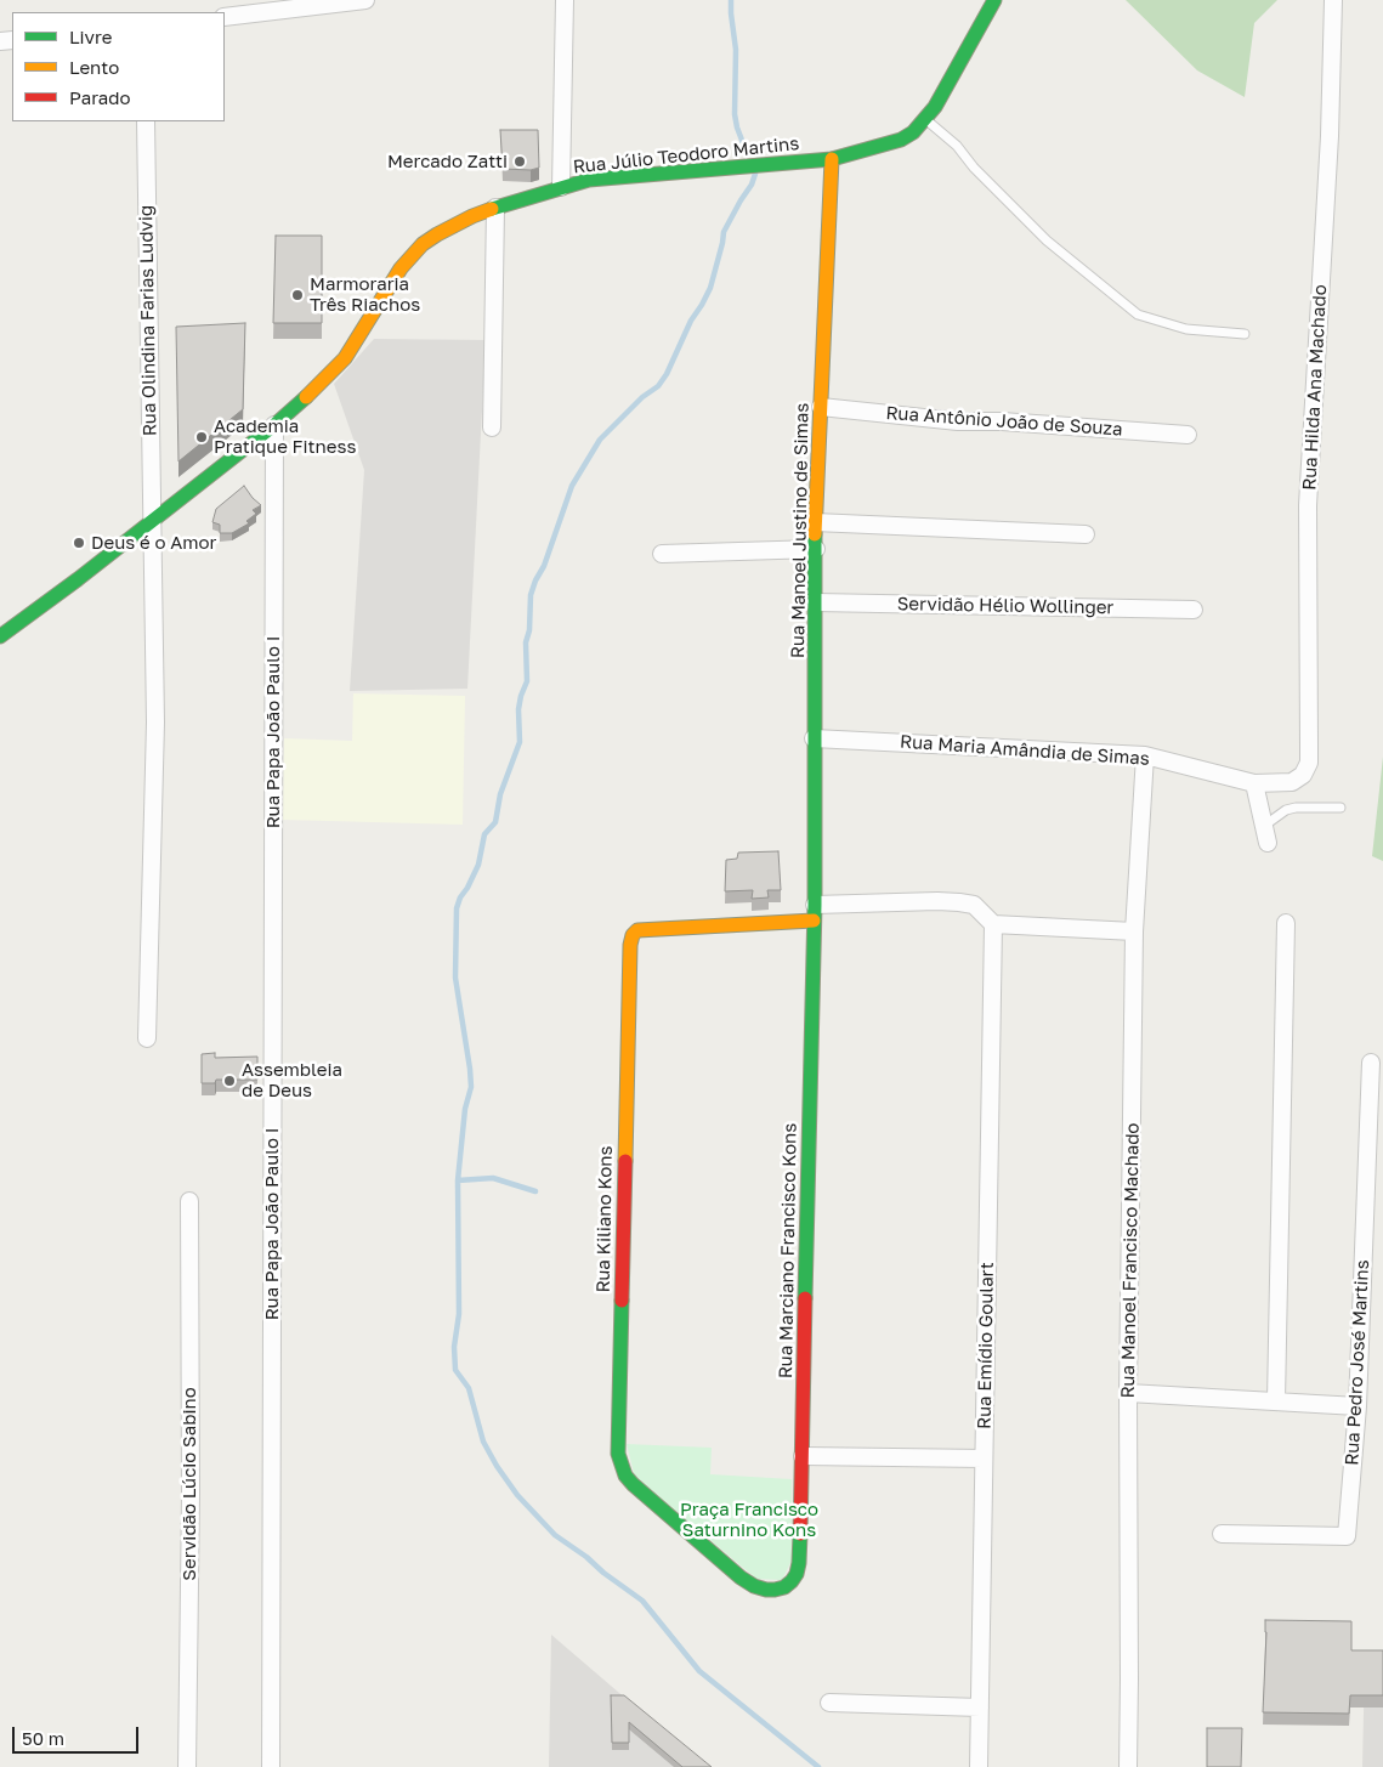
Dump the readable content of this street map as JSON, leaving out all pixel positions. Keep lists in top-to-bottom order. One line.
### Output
{"streets":{"street":["Rua Júlio Teodoro Martins","Rua Olindina Farias Ludvig","Rua Hilda Ana Machado","Rua Antônio João de Souza","Rua Manoel Justino de Simas","Servidão Hélio Wollinger","Rua Papa João Paulo I","Rua Maria Amândia de Simas","Rua Kiliano Kons","Rua Marciano Francisco Kons","Rua Manoel Francisco Machado","Rua Emídio Goulart","Rua Pedro José Martins","Servidão Lúcio Sabino"]},"crossings":[["Rua Júlio Teodoro Martins","Rua Olindina Farias Ludvig"],["Rua Júlio Teodoro Martins","Rua Manoel Justino de Simas"],["Rua Júlio Teodoro Martins","Rua Papa João Paulo I"],["Rua Hilda Ana Machado","Rua Maria Amândia de Simas"],["Rua Antônio João de Souza","Rua Manoel Justino de Simas"],["Rua Manoel Justino de Simas","Servidão Hélio Wollinger"],["Rua Manoel Justino de Simas","Rua Maria Amândia de Simas"],["Rua Manoel Justino de Simas","Rua Kiliano Kons"],["Rua Manoel Justino de Simas","Rua Marciano Francisco Kons"],["Rua Maria Amândia de Simas","Rua Manoel Francisco Machado"],["Rua Kiliano Kons","Rua Marciano Francisco Kons"]],"parks":["Praça Francisco Saturnino Kons"],"places":["Mercado Zatti","Marmoraria Três Riachos","Academia Pratique Fitness","Deus é o Amor","Assembleia de Deus"],"legend":["Livre","Lento","Parado"],"scale_bar":"50 m"}
